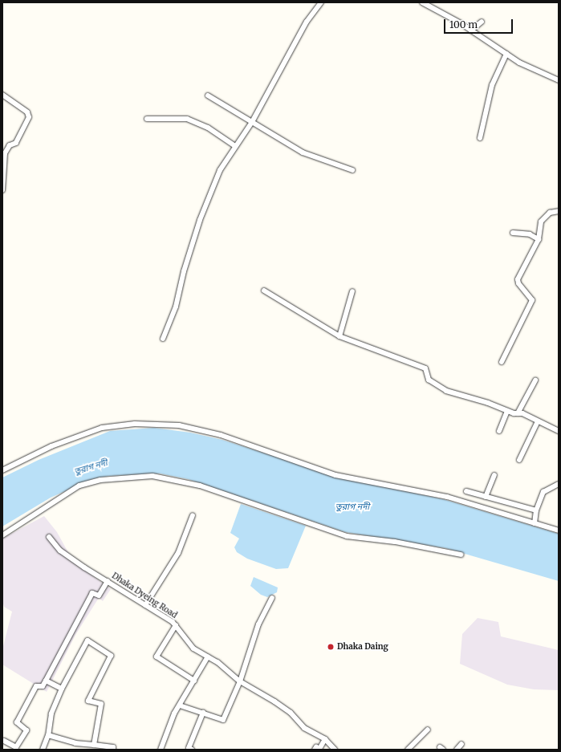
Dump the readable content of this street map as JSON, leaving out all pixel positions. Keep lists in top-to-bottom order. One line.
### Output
{"streets":{"street":["Dhaka Dyeing Road"]},"water":["তুরাগ নদী"],"places":["Dhaka Daing"],"scale_bar":"100 m"}
